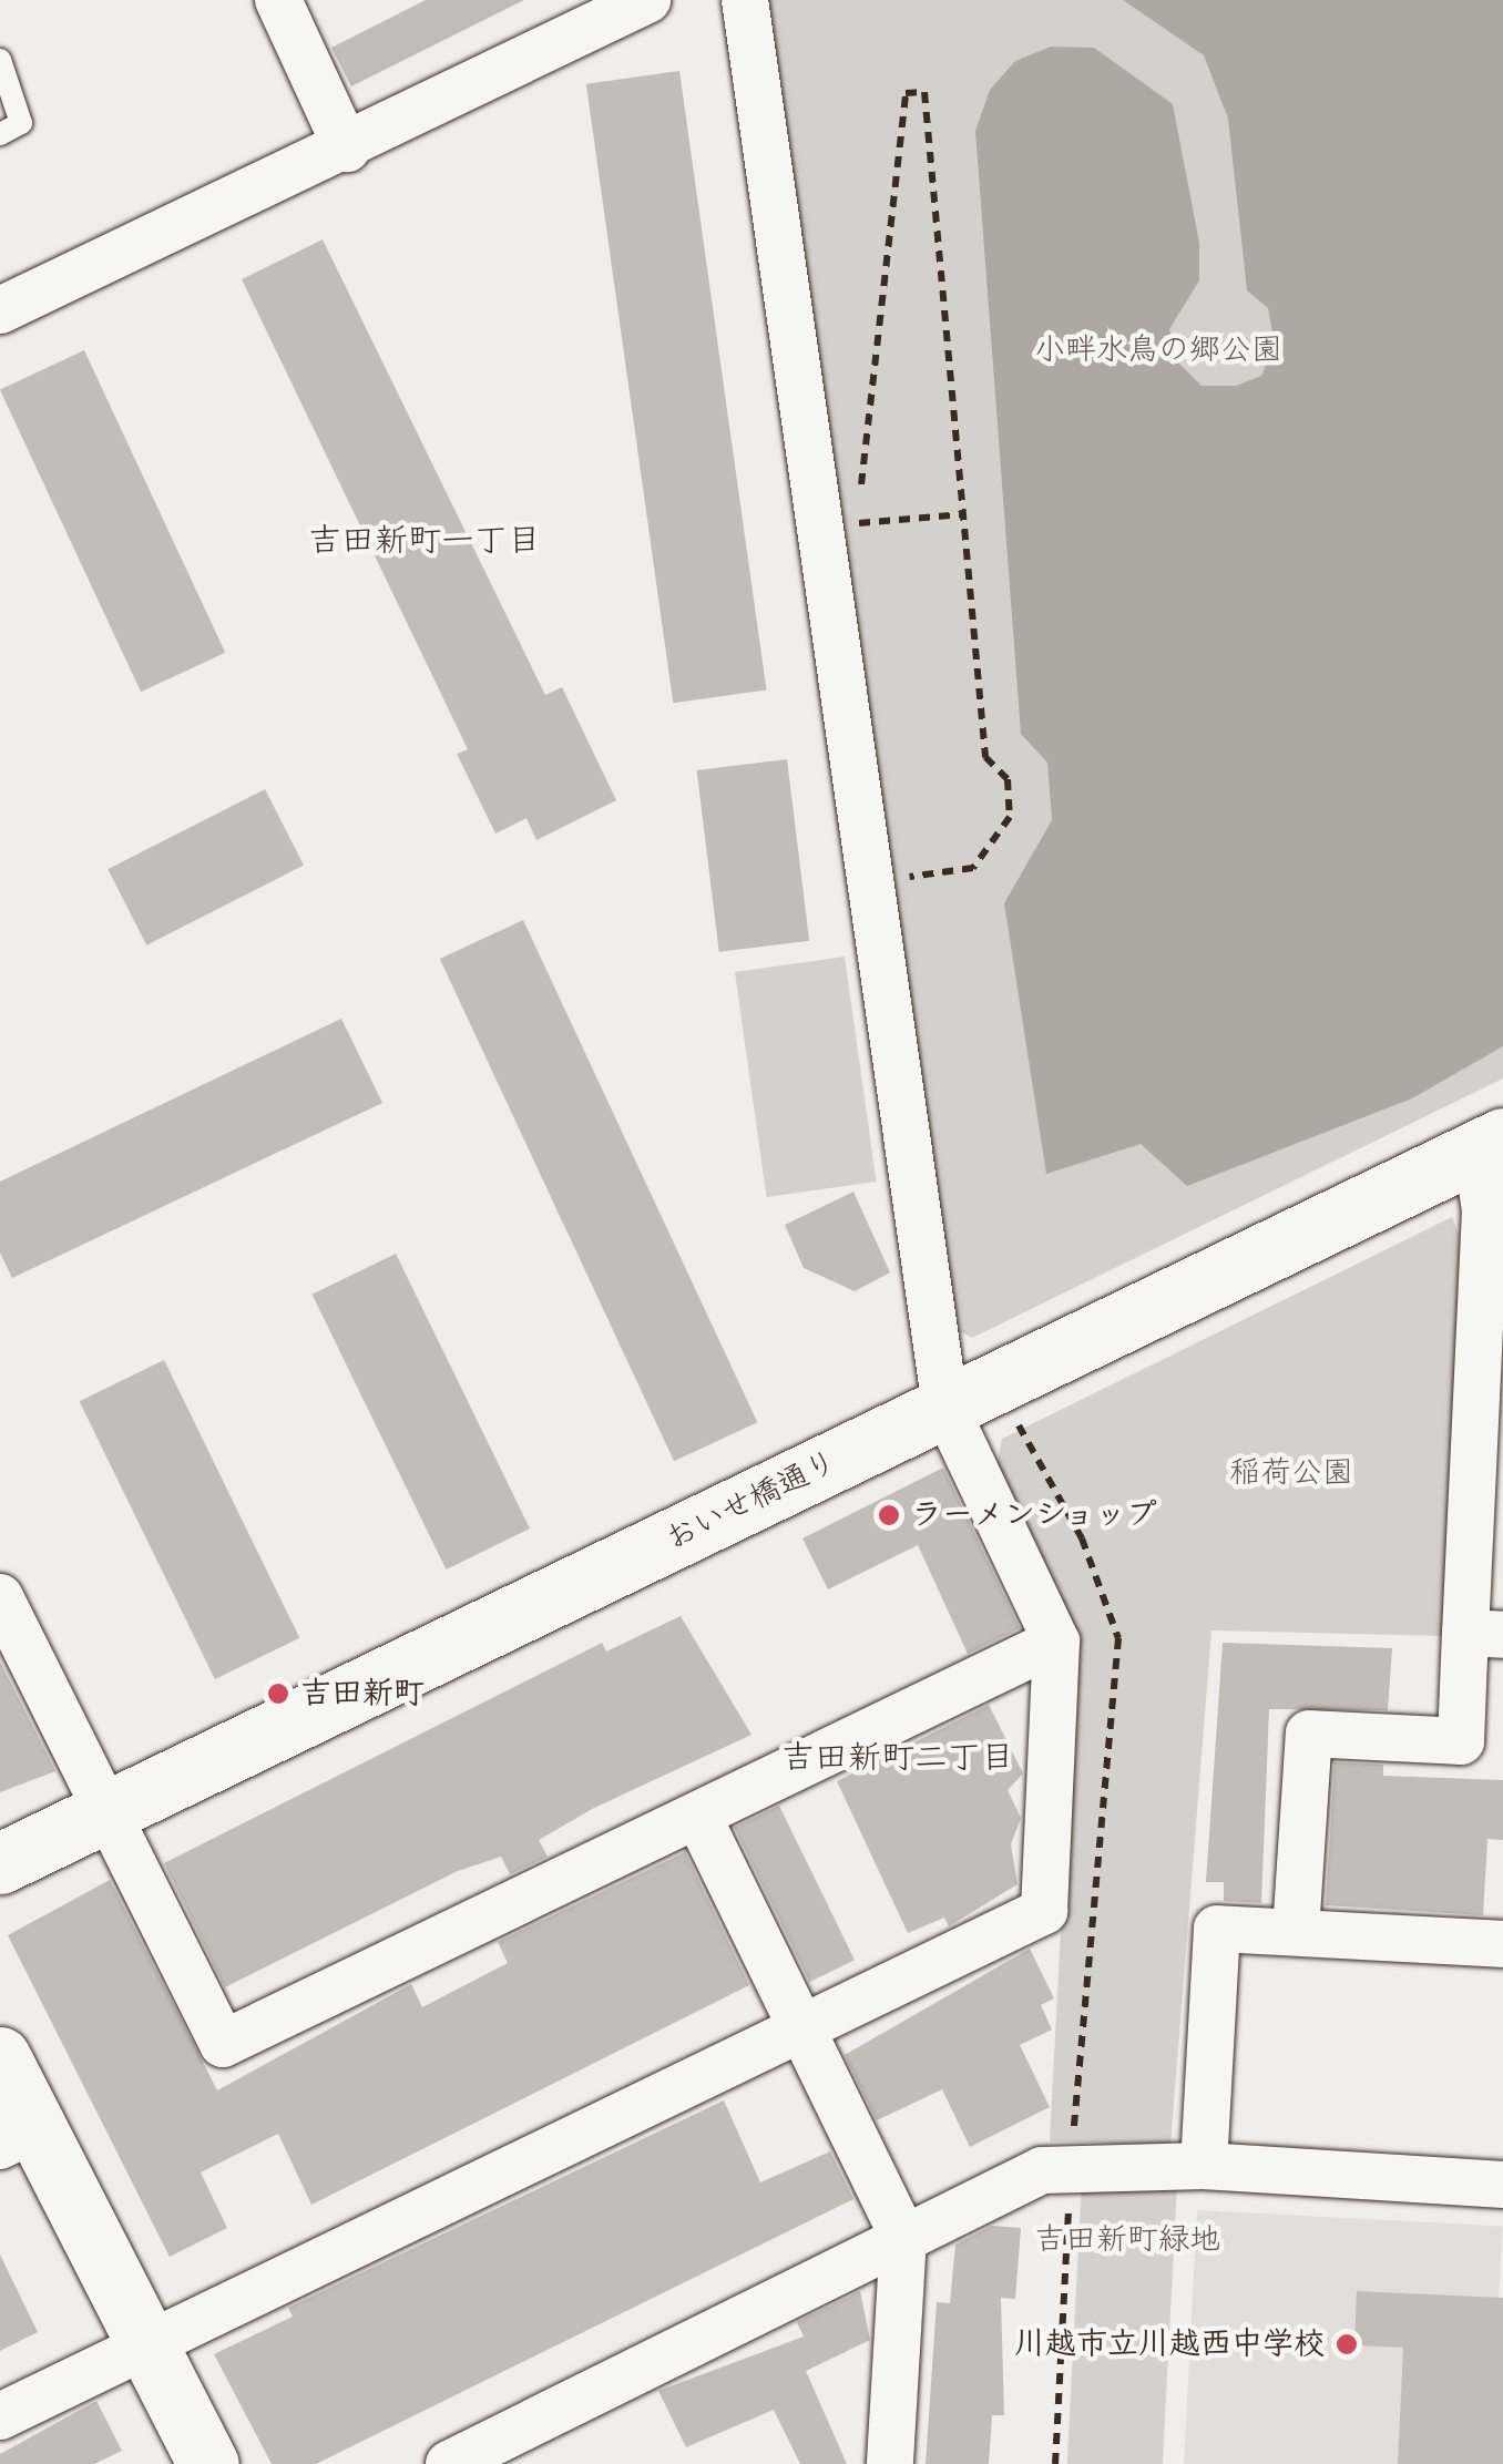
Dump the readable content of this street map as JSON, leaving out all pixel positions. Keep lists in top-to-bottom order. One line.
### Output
{"streets":{"street":["おいせ橋通り"]},"districts":["吉田新町一丁目","吉田新町二丁目"],"parks":["小畔水鳥の郷公園","稲荷公園","吉田新町緑地"],"places":["ラーメンショップ","吉田新町","川越市立川越西中学校"]}
